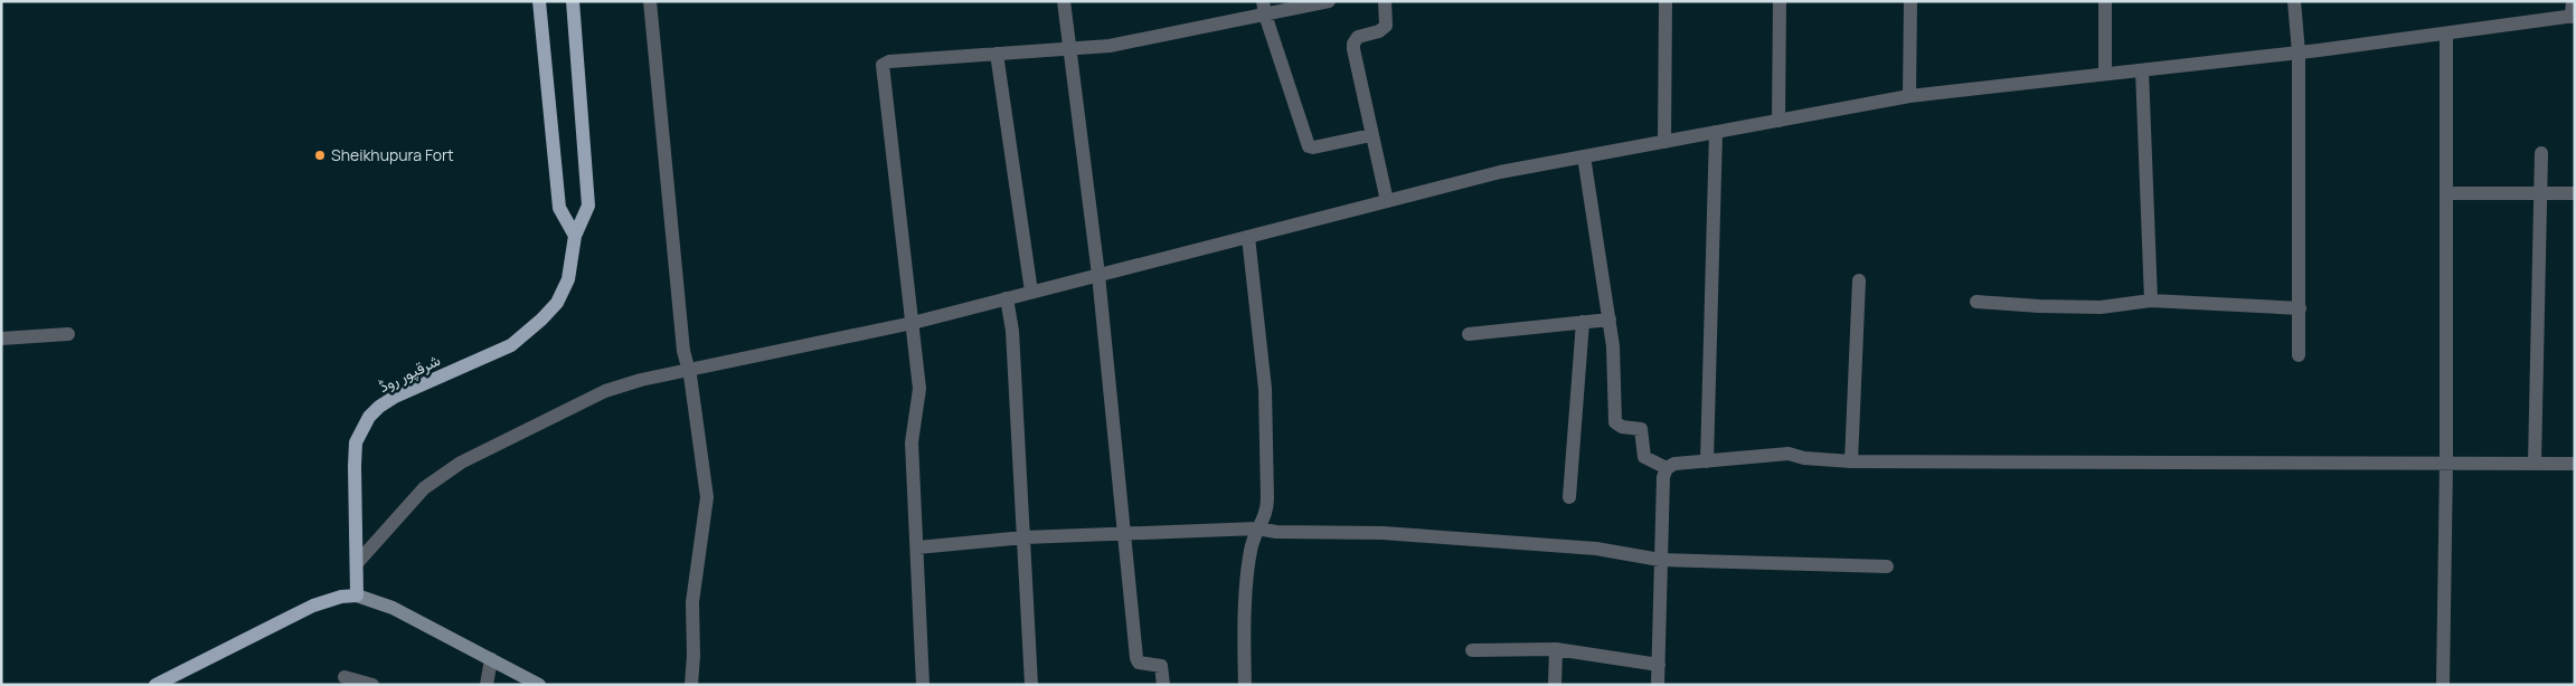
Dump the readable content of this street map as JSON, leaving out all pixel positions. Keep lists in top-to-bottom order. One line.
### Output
{"streets":{"main road":["شرقپور روڈ"]},"places":["Sheikhupura Fort"]}
